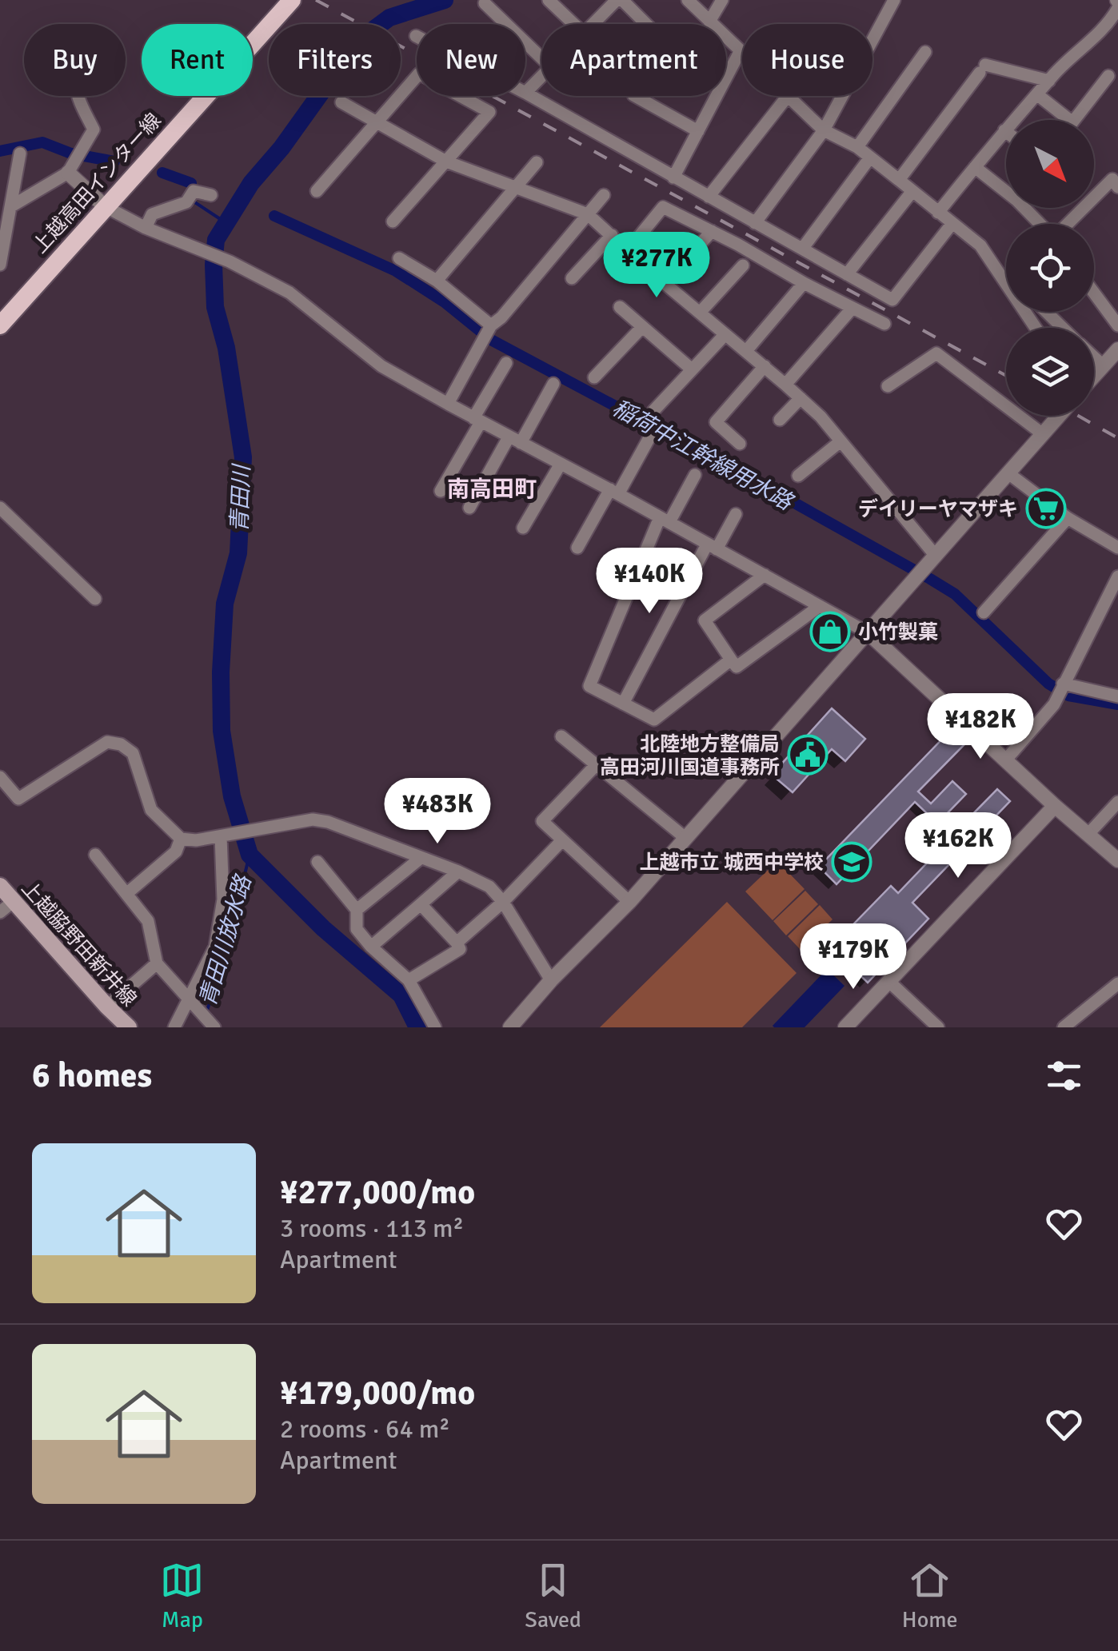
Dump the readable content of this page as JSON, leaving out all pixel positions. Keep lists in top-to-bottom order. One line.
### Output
{"streets":{"main road":["上越高田インター線","上越脇野田新井線"]},"districts":["南高田町"],"water":["稲荷中江幹線用水路","青田川","青田川放水路"],"places":{"supermarket":["デイリーヤマザキ"],"shop":["小竹製菓"],"public building":["北陸地方整備局 高田河川国道事務所"],"school or university":["上越市立 城西中学校"]},"north":"bottom right","page":{"chip":["Buy","Rent","Filters","New","Apartment","House"],"price":["¥277K","¥140K","¥182K","¥483K","¥162K","¥179K"],"heading":"6 homes","list":[{"name":"¥277,000/mo","note":"3 rooms · 113 m² · Apartment"},{"name":"¥179,000/mo","note":"2 rooms · 64 m² · Apartment"}],"tabs":["Map","Saved","Home"]}}
